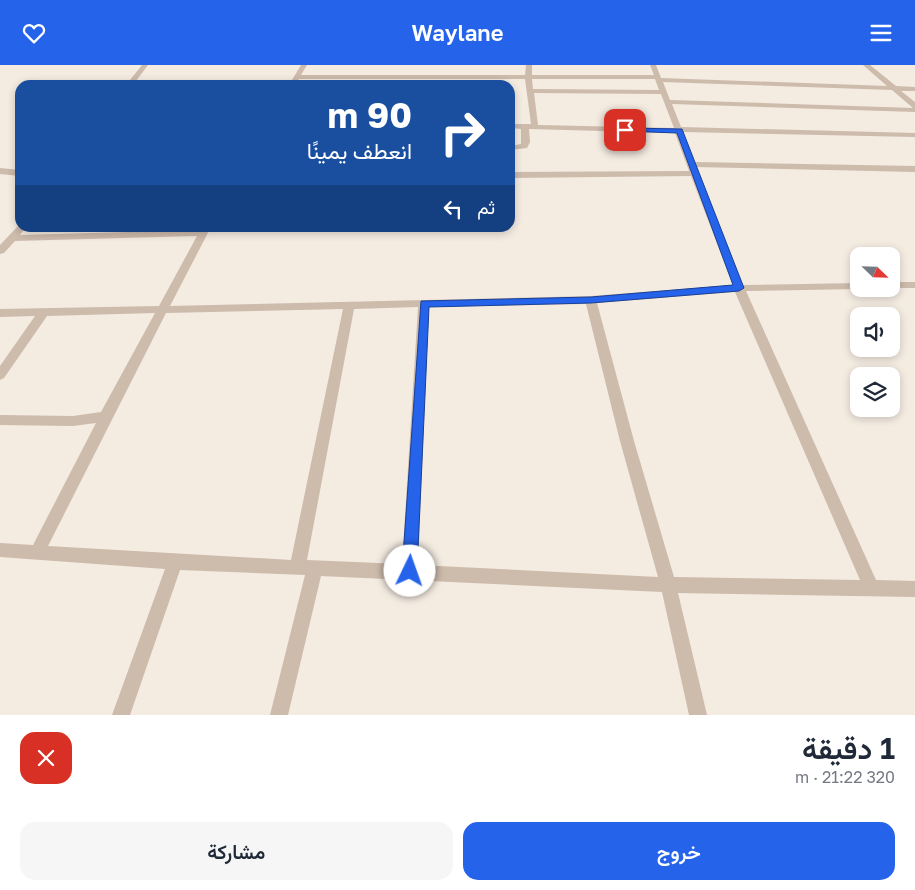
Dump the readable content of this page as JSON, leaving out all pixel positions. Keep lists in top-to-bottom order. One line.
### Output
{"north":"bottom right","page":{"header":"Waylane","turn":["90 m","انعطف يمينًا"],"then":"ثم","heading":["1 دقيقة","320 m · 21:22"],"buttons":["خروج","مشاركة"]}}
